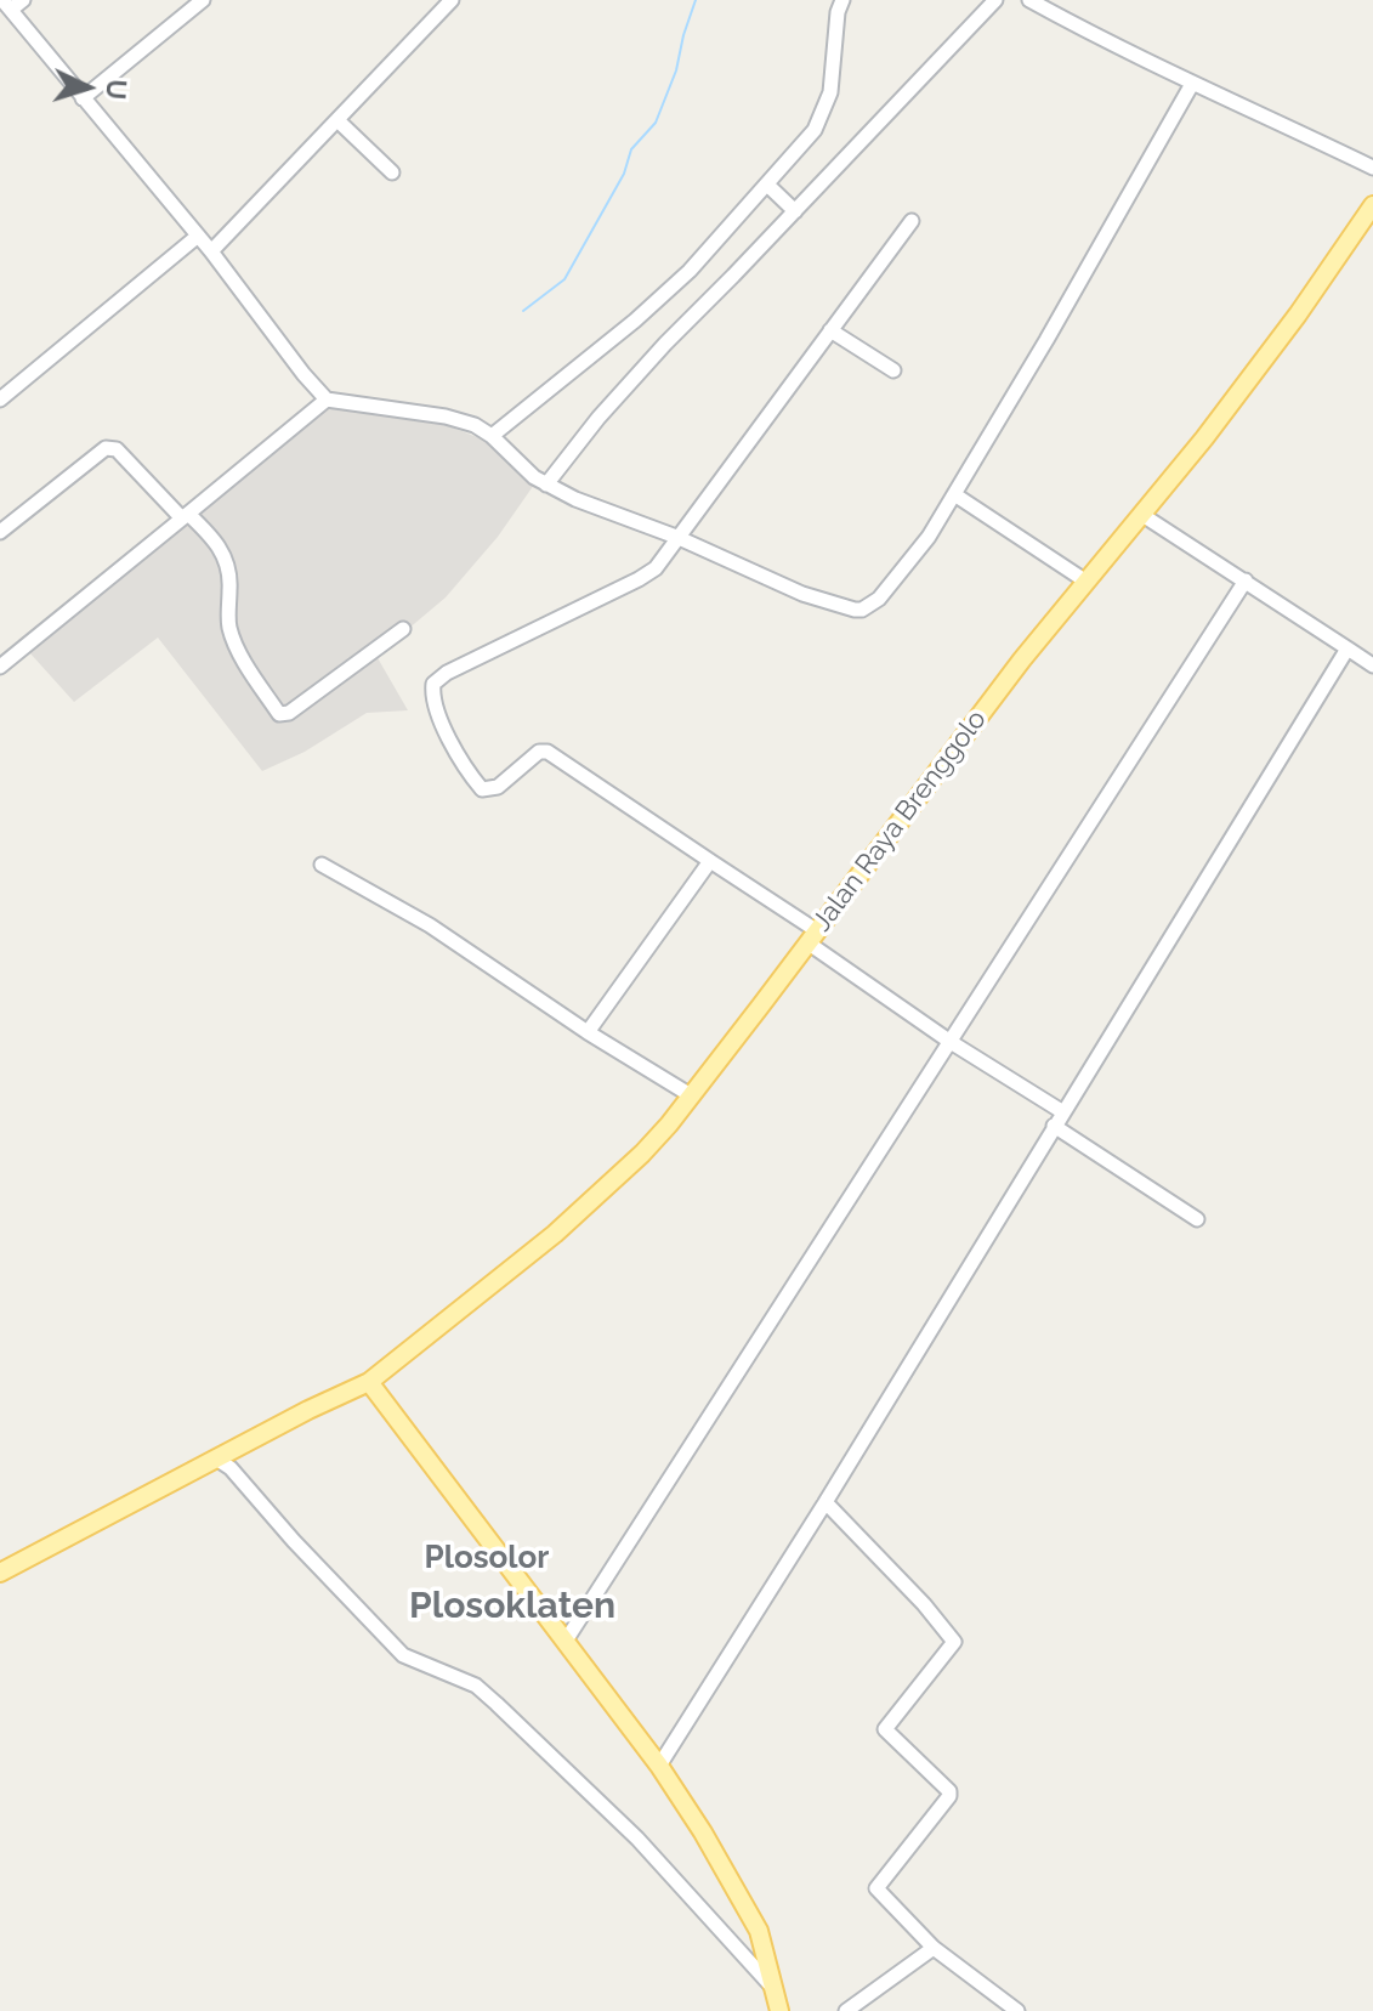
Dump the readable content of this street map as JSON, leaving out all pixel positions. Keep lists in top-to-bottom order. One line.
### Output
{"streets":{"main road":["Jalan Raya Brenggolo"]},"districts":["Plosolor","Plosoklaten"],"north":"right"}
